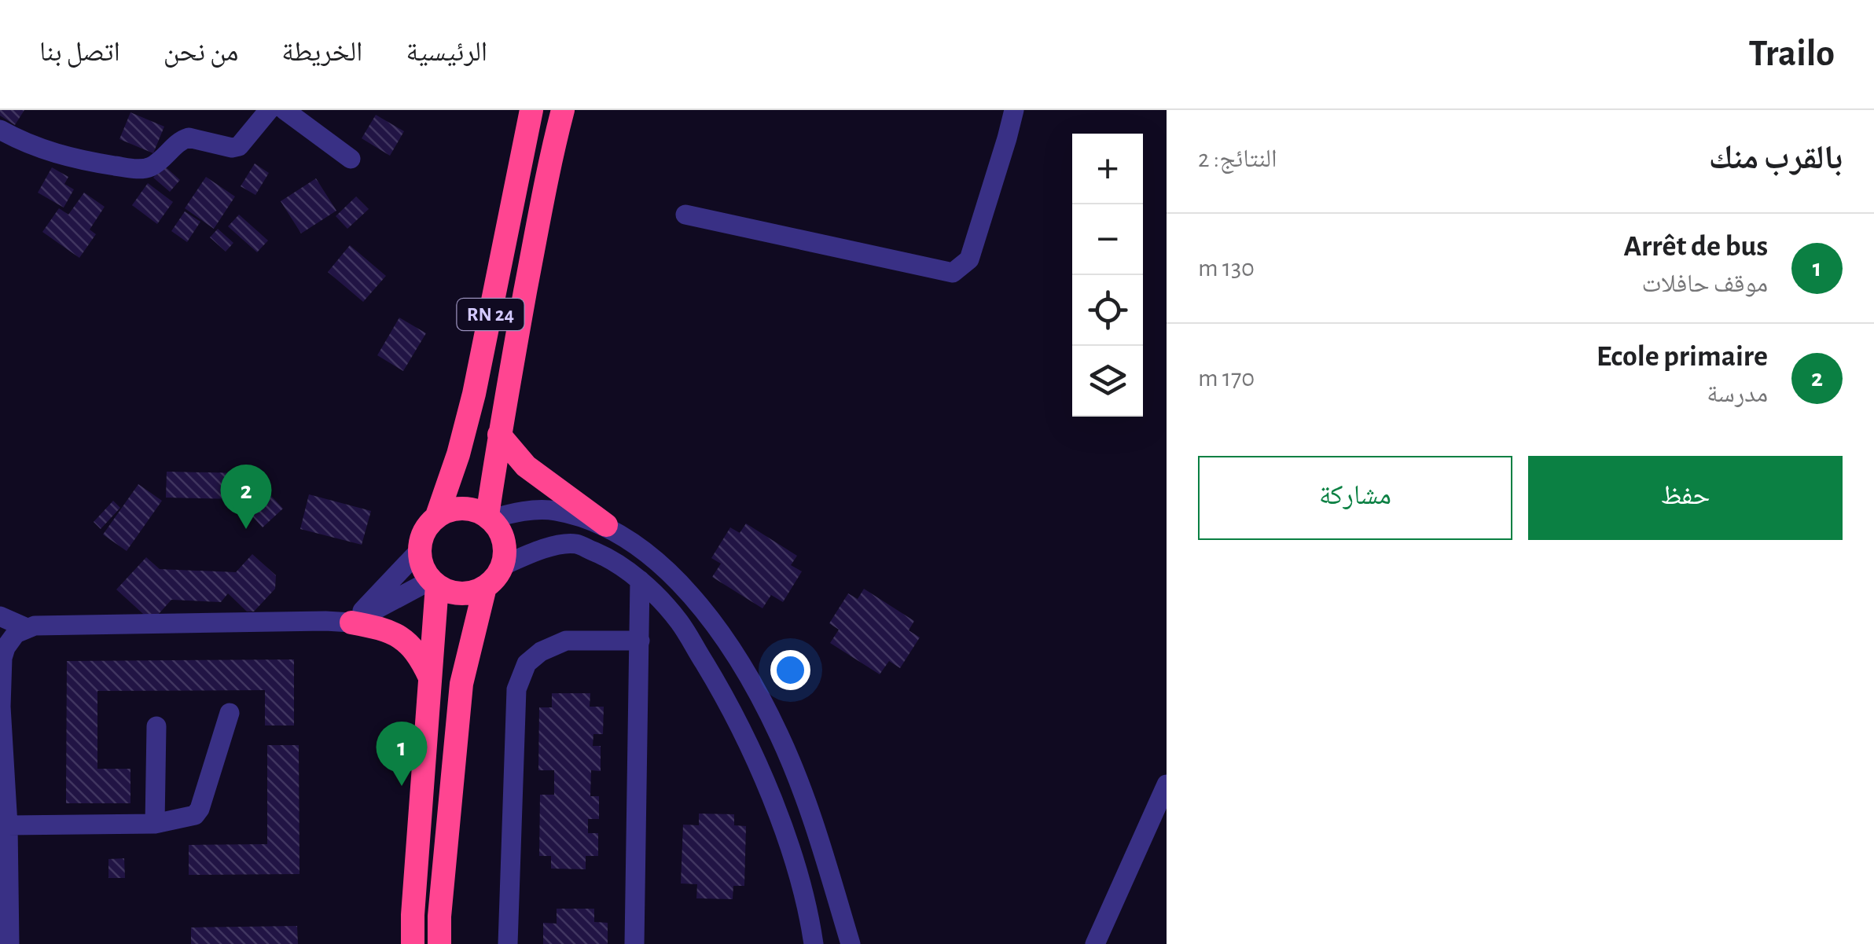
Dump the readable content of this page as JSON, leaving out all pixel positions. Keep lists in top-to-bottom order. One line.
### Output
{"streets":{"highway":["RN 24"]},"page":{"header":"Trailo","nav":["الرئيسية","الخريطة","من نحن","اتصل بنا"],"heading":["بالقرب منك","النتائج: 2"],"map_buttons":["+","−"],"list":[{"mark":"1","name":"Arrêt de bus","note":"موقف حافلات","value":"130 m"},{"mark":"2","name":"Ecole primaire","note":"مدرسة","value":"170 m"}],"buttons":["حفظ","مشاركة"],"pins":["2","1"]}}
